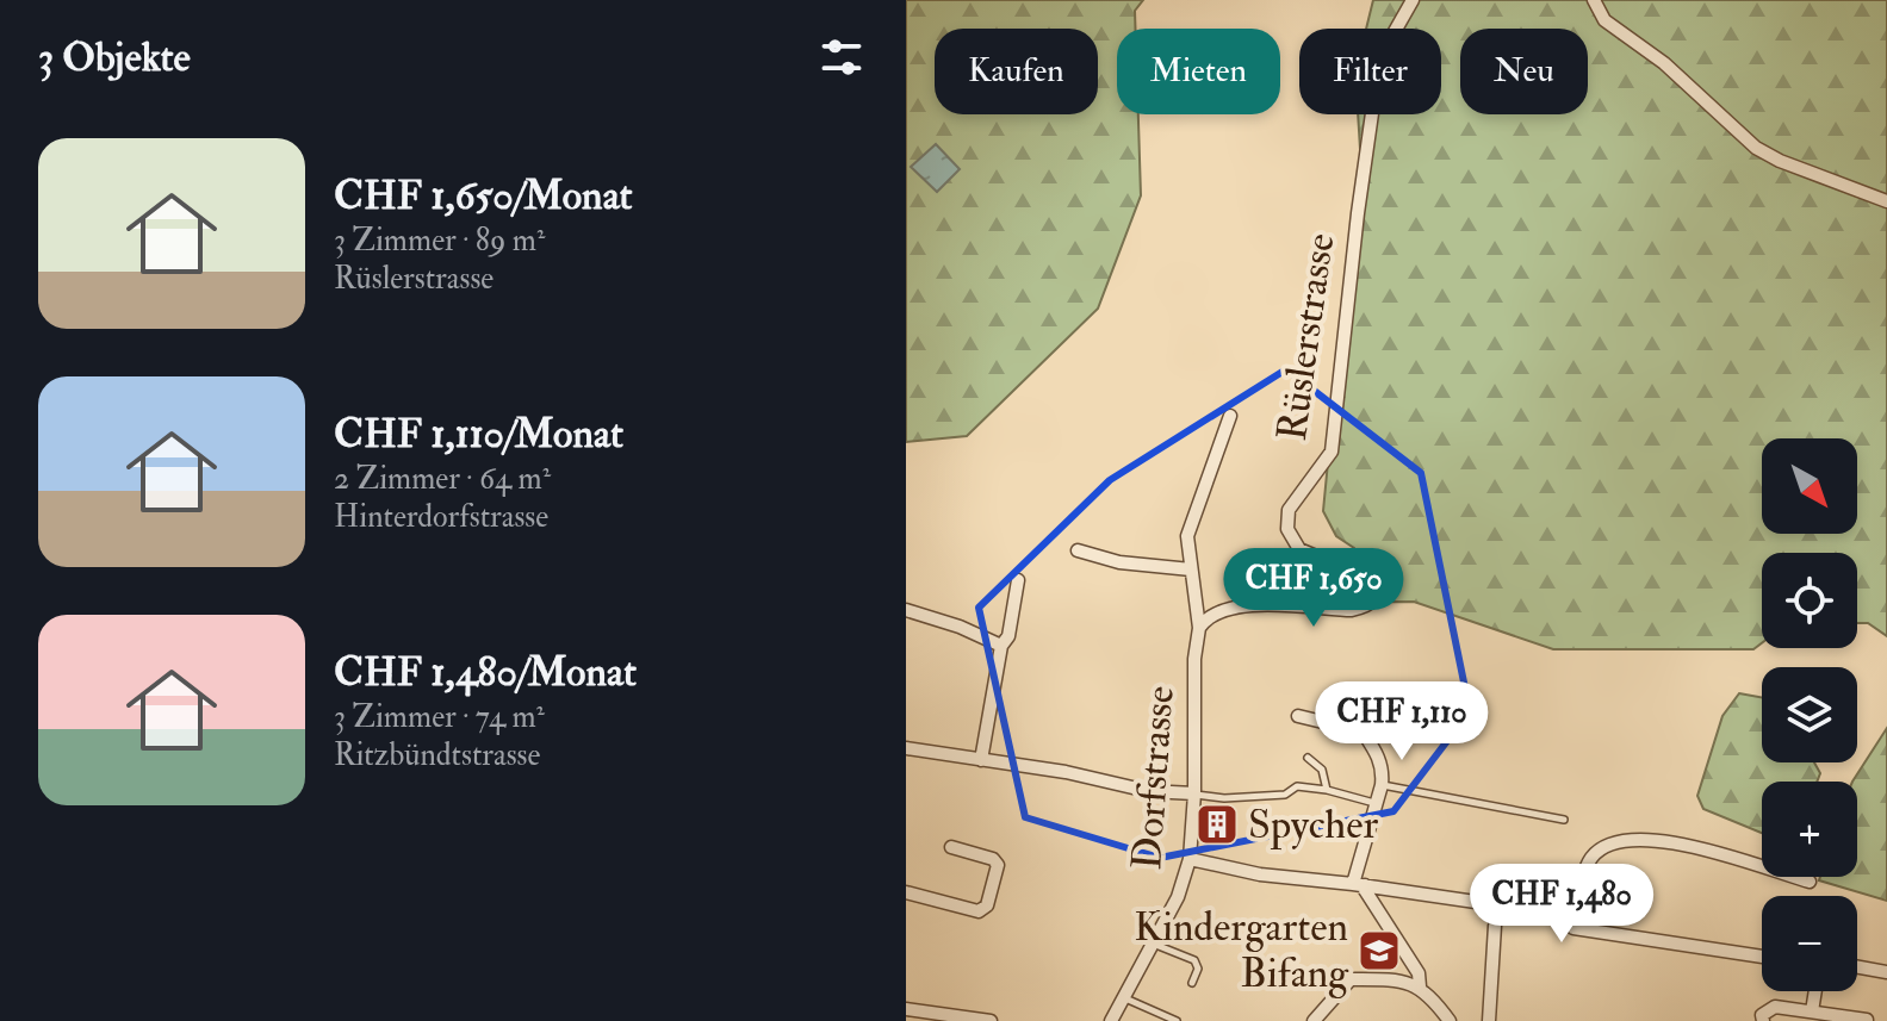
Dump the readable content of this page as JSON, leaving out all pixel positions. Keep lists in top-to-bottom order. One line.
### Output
{"streets":{"street":["Rüslerstrasse","Dorfstrasse"]},"crossings":[["Rüslerstrasse","Dorfstrasse"]],"places":{"building":["Spycher"],"school or university":["Kindergarten Bifang"]},"north":"bottom right","page":{"heading":"3 Objekte","chip":["Kaufen","Mieten","Filter","Neu"],"list":[{"name":"CHF 1,650/Monat","note":"3 Zimmer · 89 m² · Rüslerstrasse"},{"name":"CHF 1,110/Monat","note":"2 Zimmer · 64 m² · Hinterdorfstrasse"},{"name":"CHF 1,480/Monat","note":"3 Zimmer · 74 m² · Ritzbündtstrasse"}],"map_buttons":["+","−"],"price":["CHF 1,650","CHF 1,110","CHF 1,480"]}}
